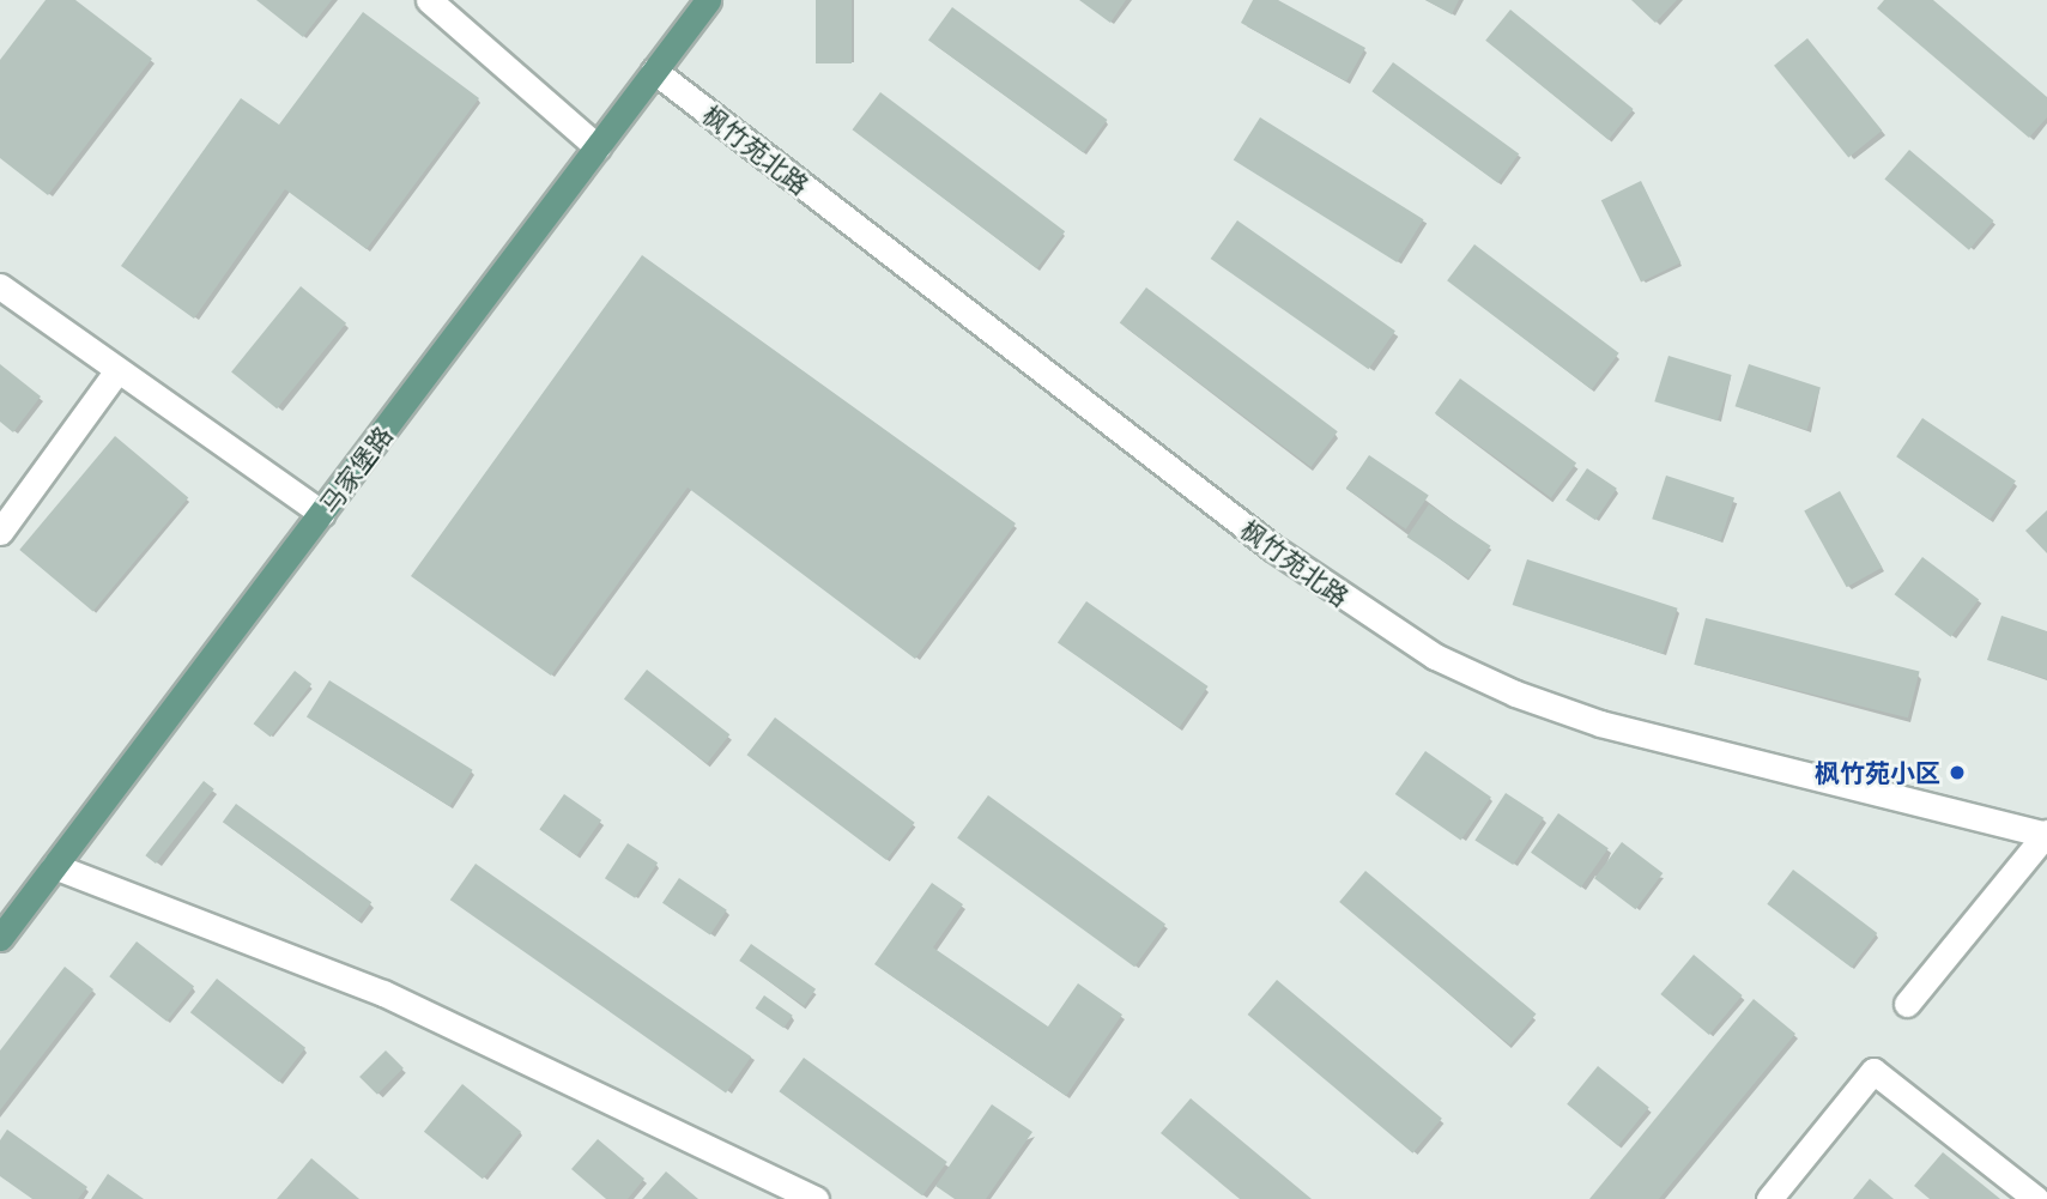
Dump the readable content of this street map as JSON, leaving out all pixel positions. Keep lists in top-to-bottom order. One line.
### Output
{"streets":{"main road":["马家堡路"],"street":["枫竹苑北路"]},"crossings":[["枫竹苑北路","马家堡路"]],"places":["枫竹苑小区"]}
